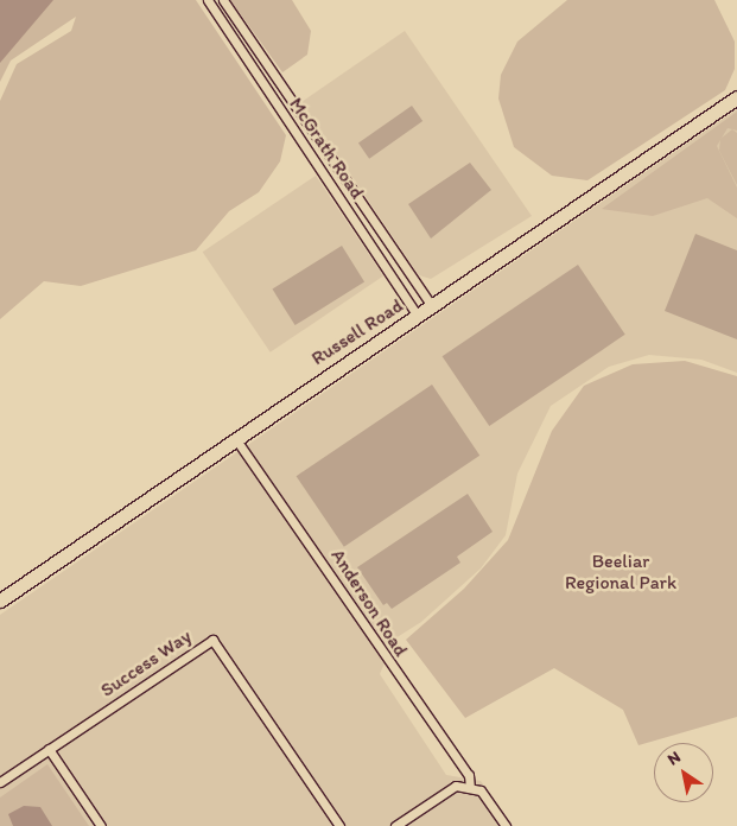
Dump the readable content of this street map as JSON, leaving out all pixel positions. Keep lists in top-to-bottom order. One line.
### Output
{"streets":{"main road":["Russell Road"],"street":["McGrath Road","Anderson Road","Success Way"]},"crossings":[["McGrath Road","Russell Road"],["Russell Road","Anderson Road"]],"parks":["Beeliar Regional Park"],"north":"top left"}
